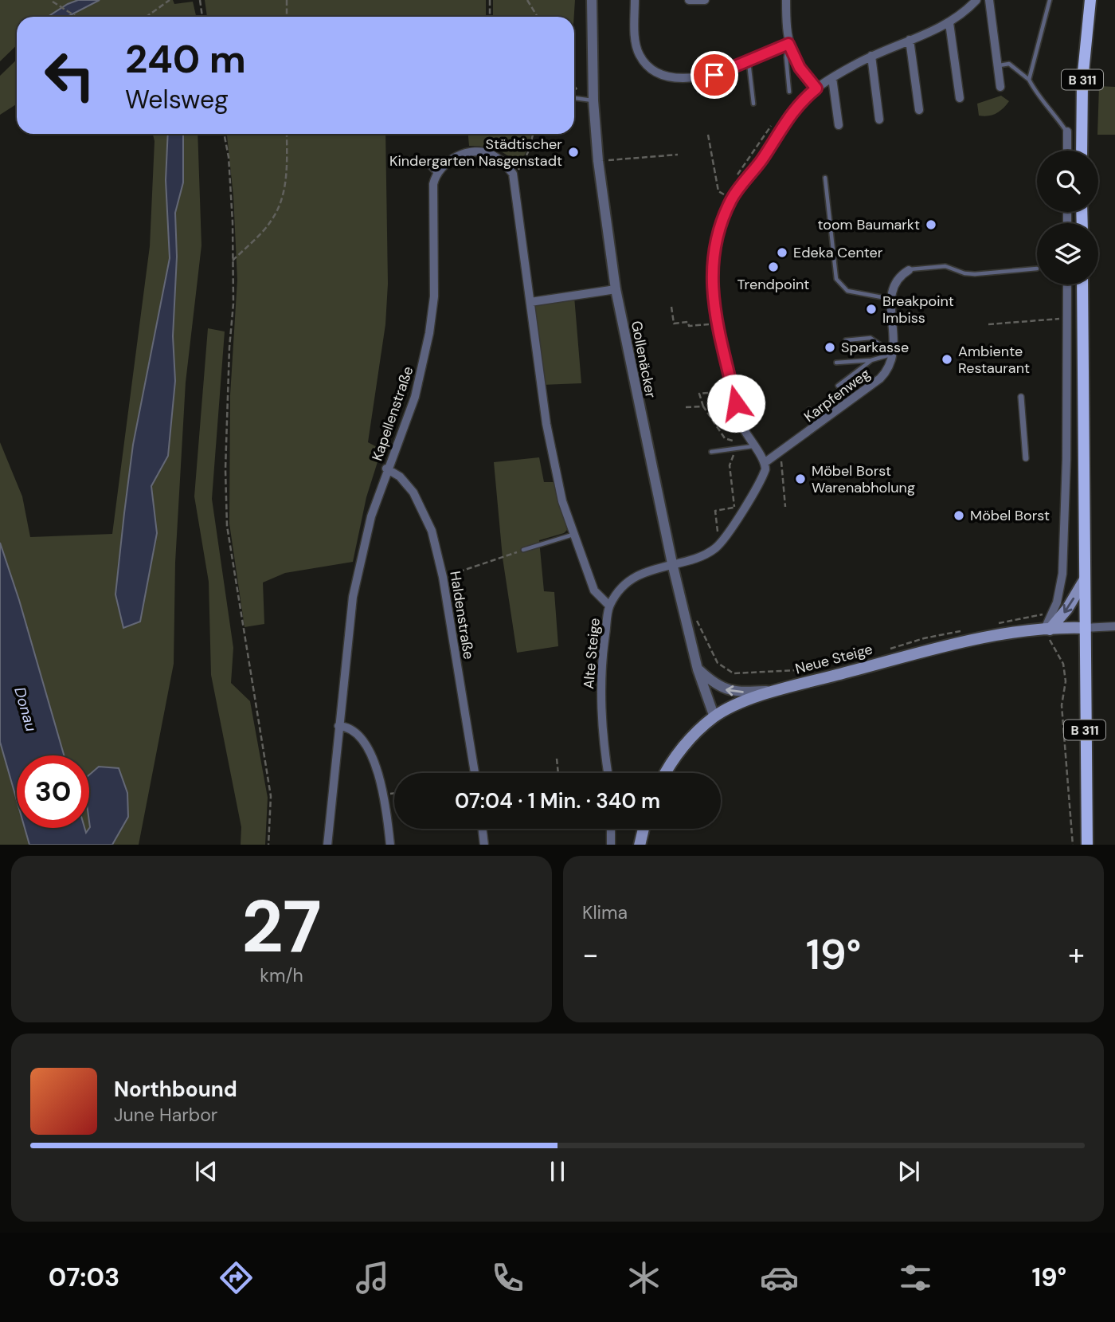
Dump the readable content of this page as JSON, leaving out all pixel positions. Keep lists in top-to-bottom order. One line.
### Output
{"streets":{"main road":["B 311","Neue Steige"],"street":["Gollenäcker","Karpfenweg","Kapellenstraße","Haldenstraße","Alte Steige"]},"crossings":[["B 311","Neue Steige"],["Gollenäcker","Alte Steige"],["Gollenäcker","Neue Steige"],["Kapellenstraße","Haldenstraße"]],"water":["Donau"],"places":["Städtischer Kindergarten Nasgenstadt","toom Baumarkt","Edeka Center","Trendpoint","Breakpoint Imbiss","Sparkasse","Ambiente Restaurant","Möbel Borst Warenabholung","Möbel Borst"],"page":{"turn":["240 m","Welsweg"],"limit":"30","trip":"07:04 · 1 Min. · 340 m","tile":[["27","km/h"],"Klima"],"heat":["−","19°","+"],"song":["Northbound","June Harbor"],"tabs":["07:03","19°"]}}
